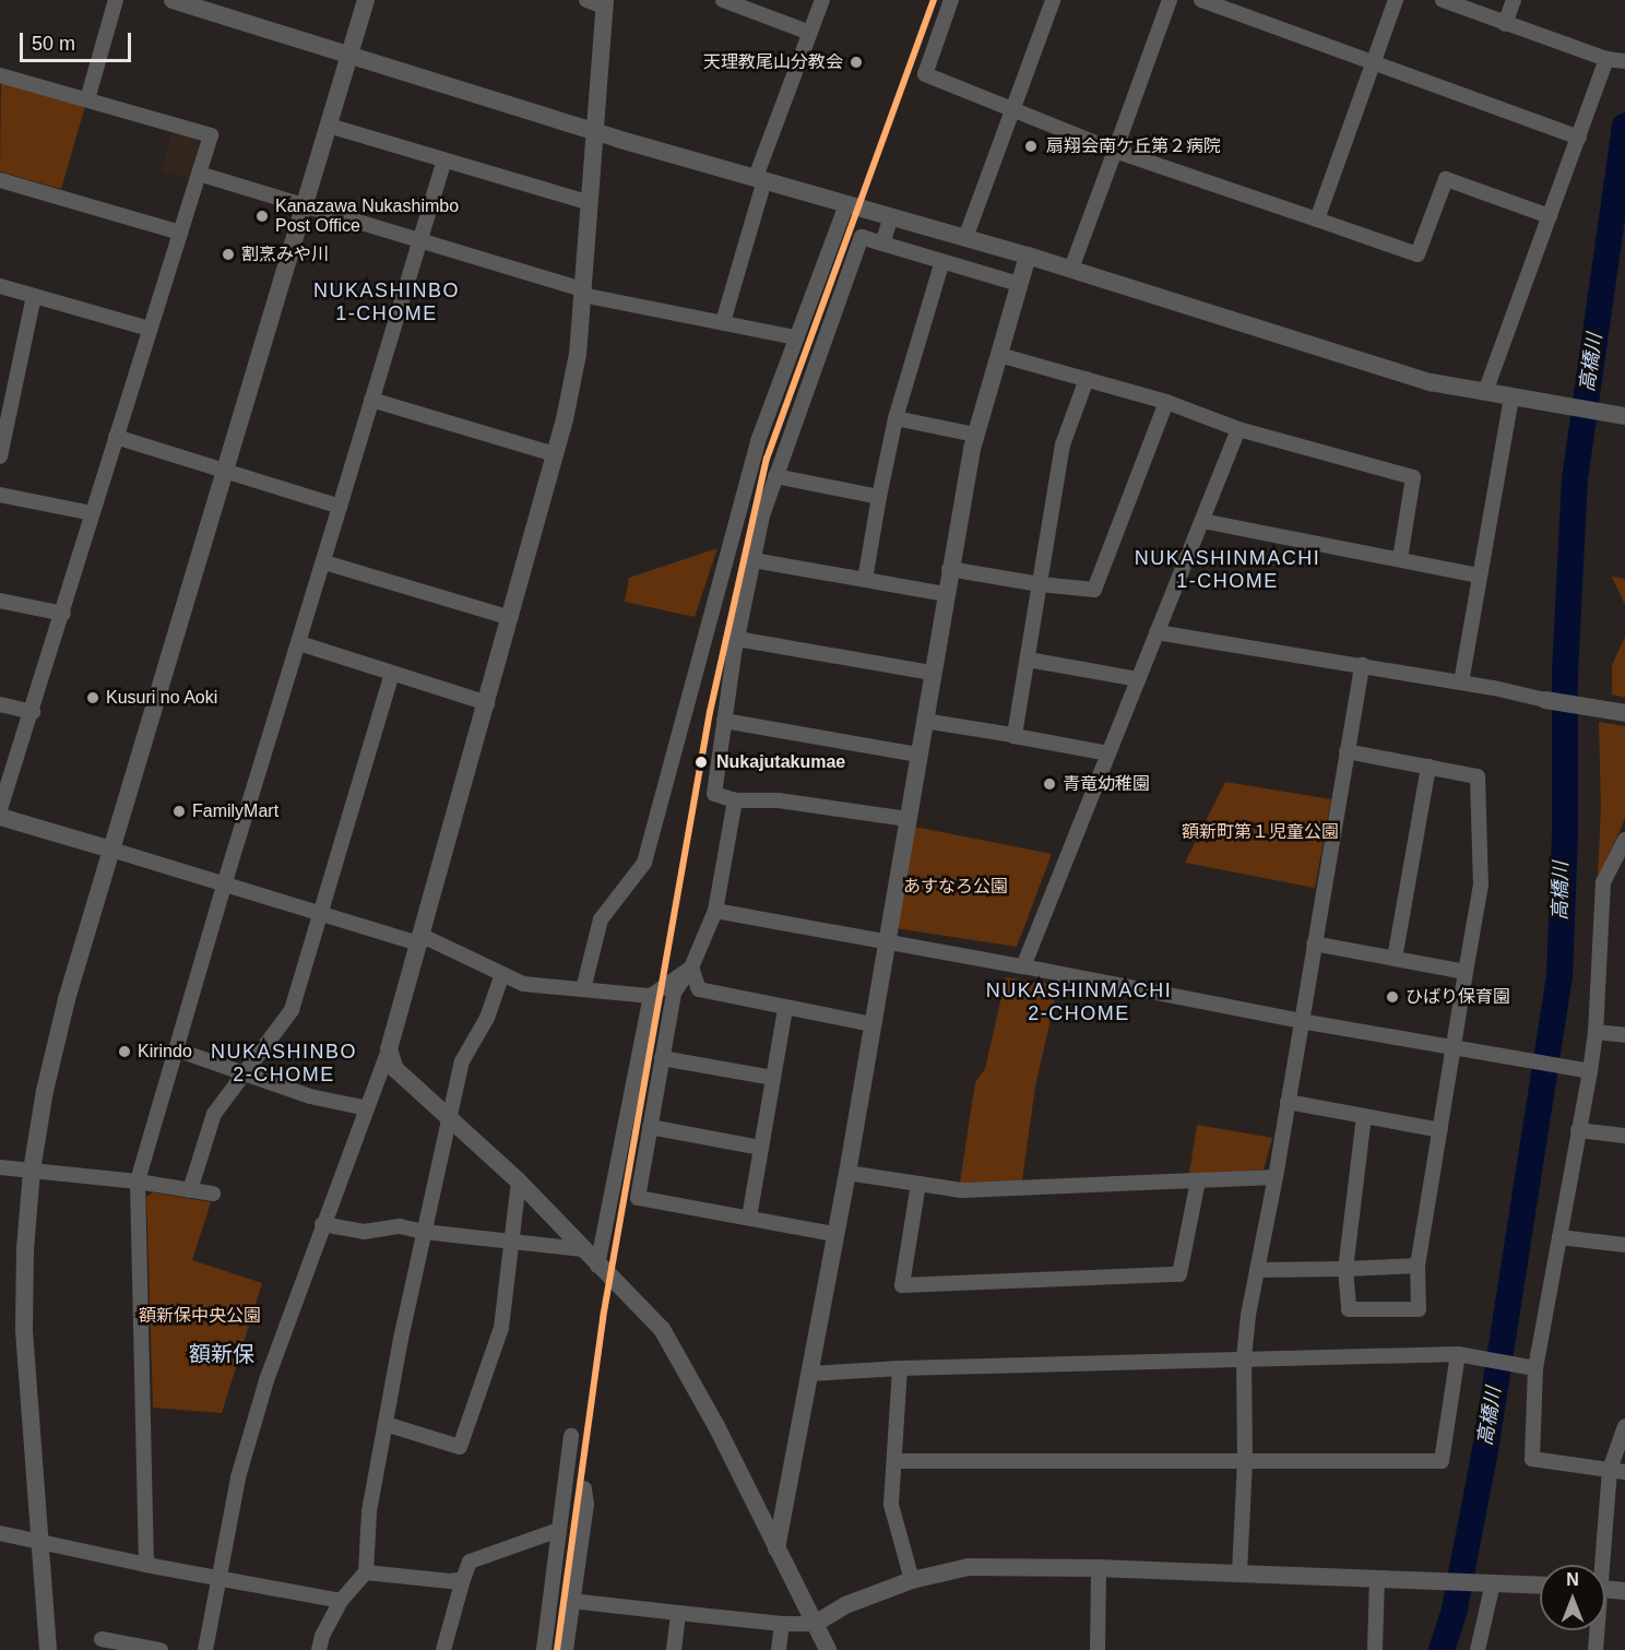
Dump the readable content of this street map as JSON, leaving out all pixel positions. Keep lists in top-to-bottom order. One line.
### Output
{"districts":["NUKASHINBO 1-CHOME","NUKASHINMACHI 1-CHOME","NUKASHINMACHI 2-CHOME","NUKASHINBO 2-CHOME","額新保"],"water":["高橋川"],"parks":["額新町第１児童公園","あすなろ公園","額新保中央公園"],"places":["天理教尾山分教会","扇翔会南ケ丘第２病院","Kanazawa Nukashimbo Post Office","割烹みや川","Kusuri no Aoki","Nukajutakumae","青竜幼稚園","FamilyMart","ひばり保育園","Kirindo"],"scale_bar":"50 m","north":"top"}
